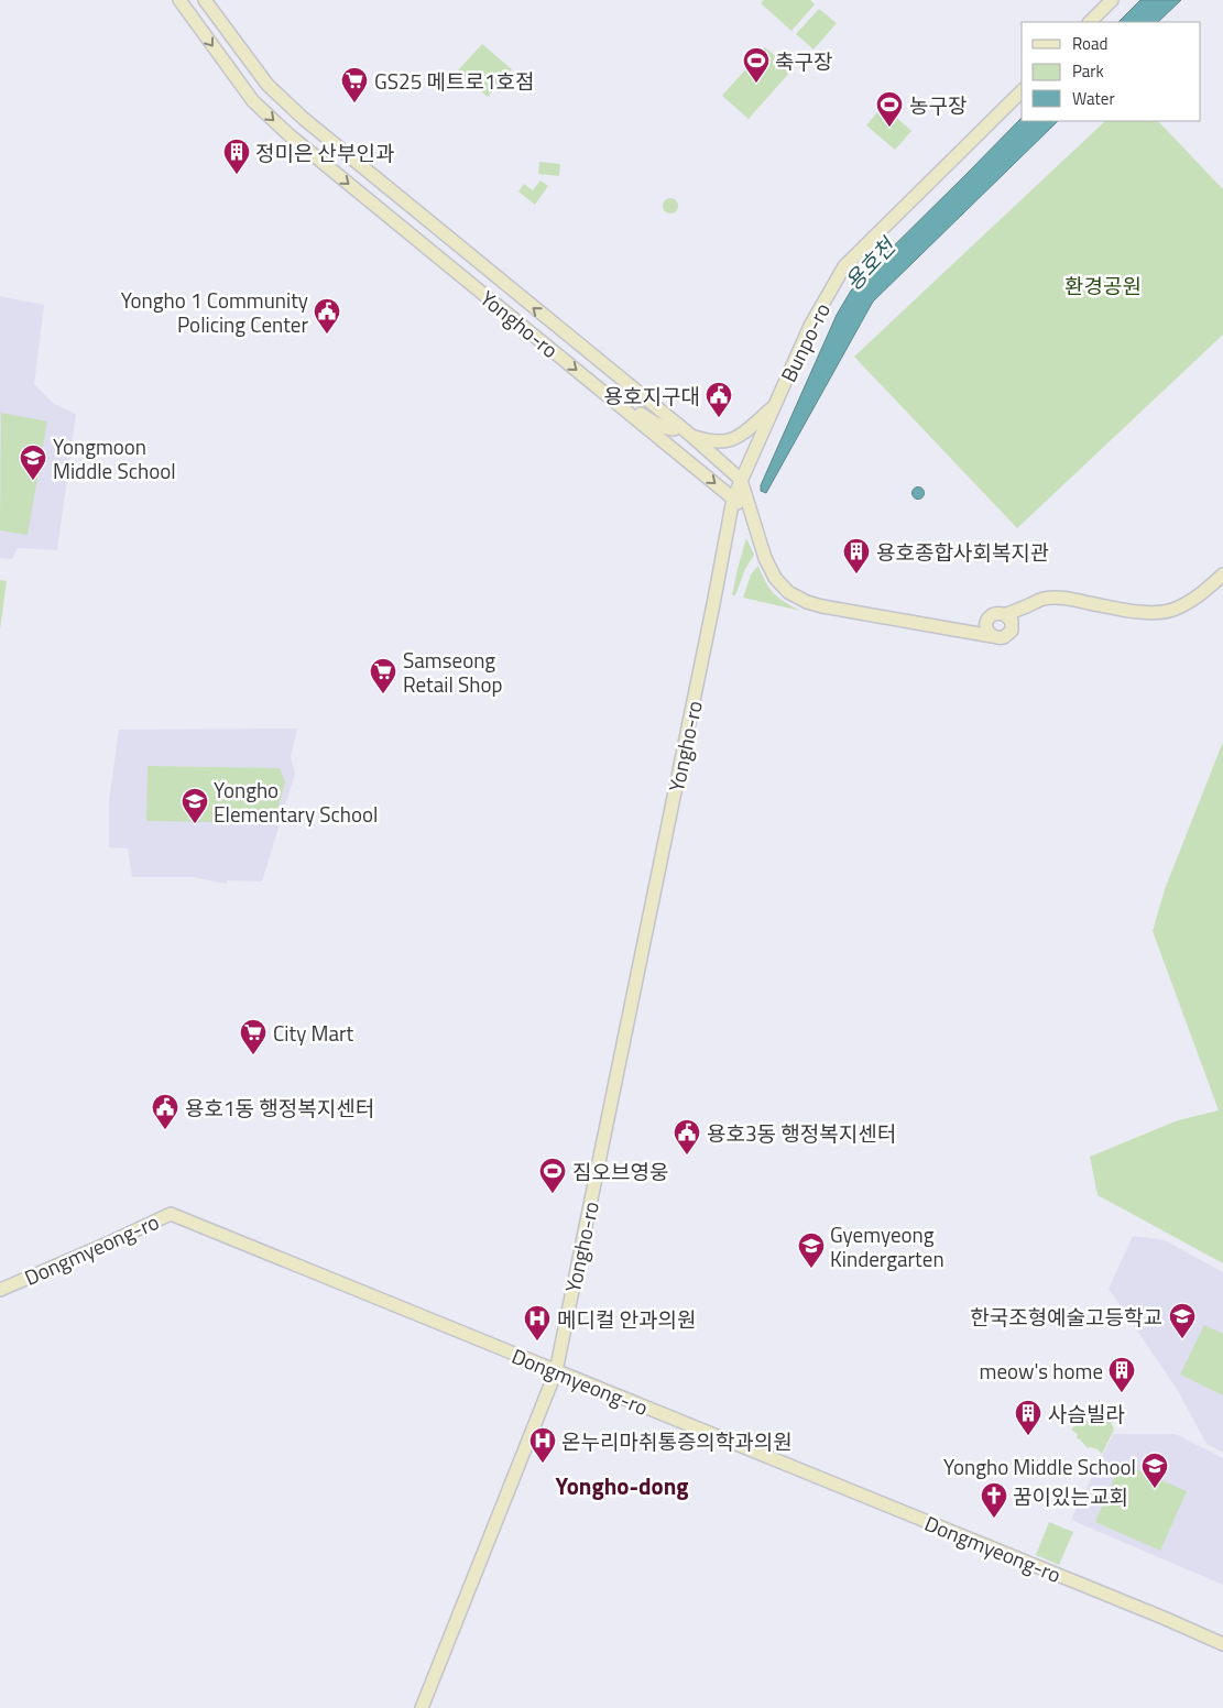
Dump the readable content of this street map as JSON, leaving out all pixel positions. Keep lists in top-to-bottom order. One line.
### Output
{"streets":{"main road":["Yongho-ro","Bunpo-ro","Dongmyeong-ro"]},"crossings":[["Yongho-ro","Bunpo-ro"],["Yongho-ro","Dongmyeong-ro"]],"districts":["Yongho-dong"],"water":["용호천"],"parks":["환경공원"],"places":{"sports":["축구장","농구장","짐오브영웅"],"supermarket":["GS25 메트로1호점","Samseong Retail Shop","City Mart"],"building":["정미은 산부인과","용호종합사회복지관","meow's home","사슴빌라"],"public building":["Yongho 1 Community Policing Center","용호지구대","용호1동 행정복지센터","용호3동 행정복지센터"],"school or university":["Yongmoon Middle School","Yongho Elementary School","Gyemyeong Kindergarten","한국조형예술고등학교","Yongho Middle School"],"hospital":["메디컬 안과의원","온누리마취통증의학과의원"],"church":["꿈이있는교회"]},"legend":["Road","Park","Water"]}
